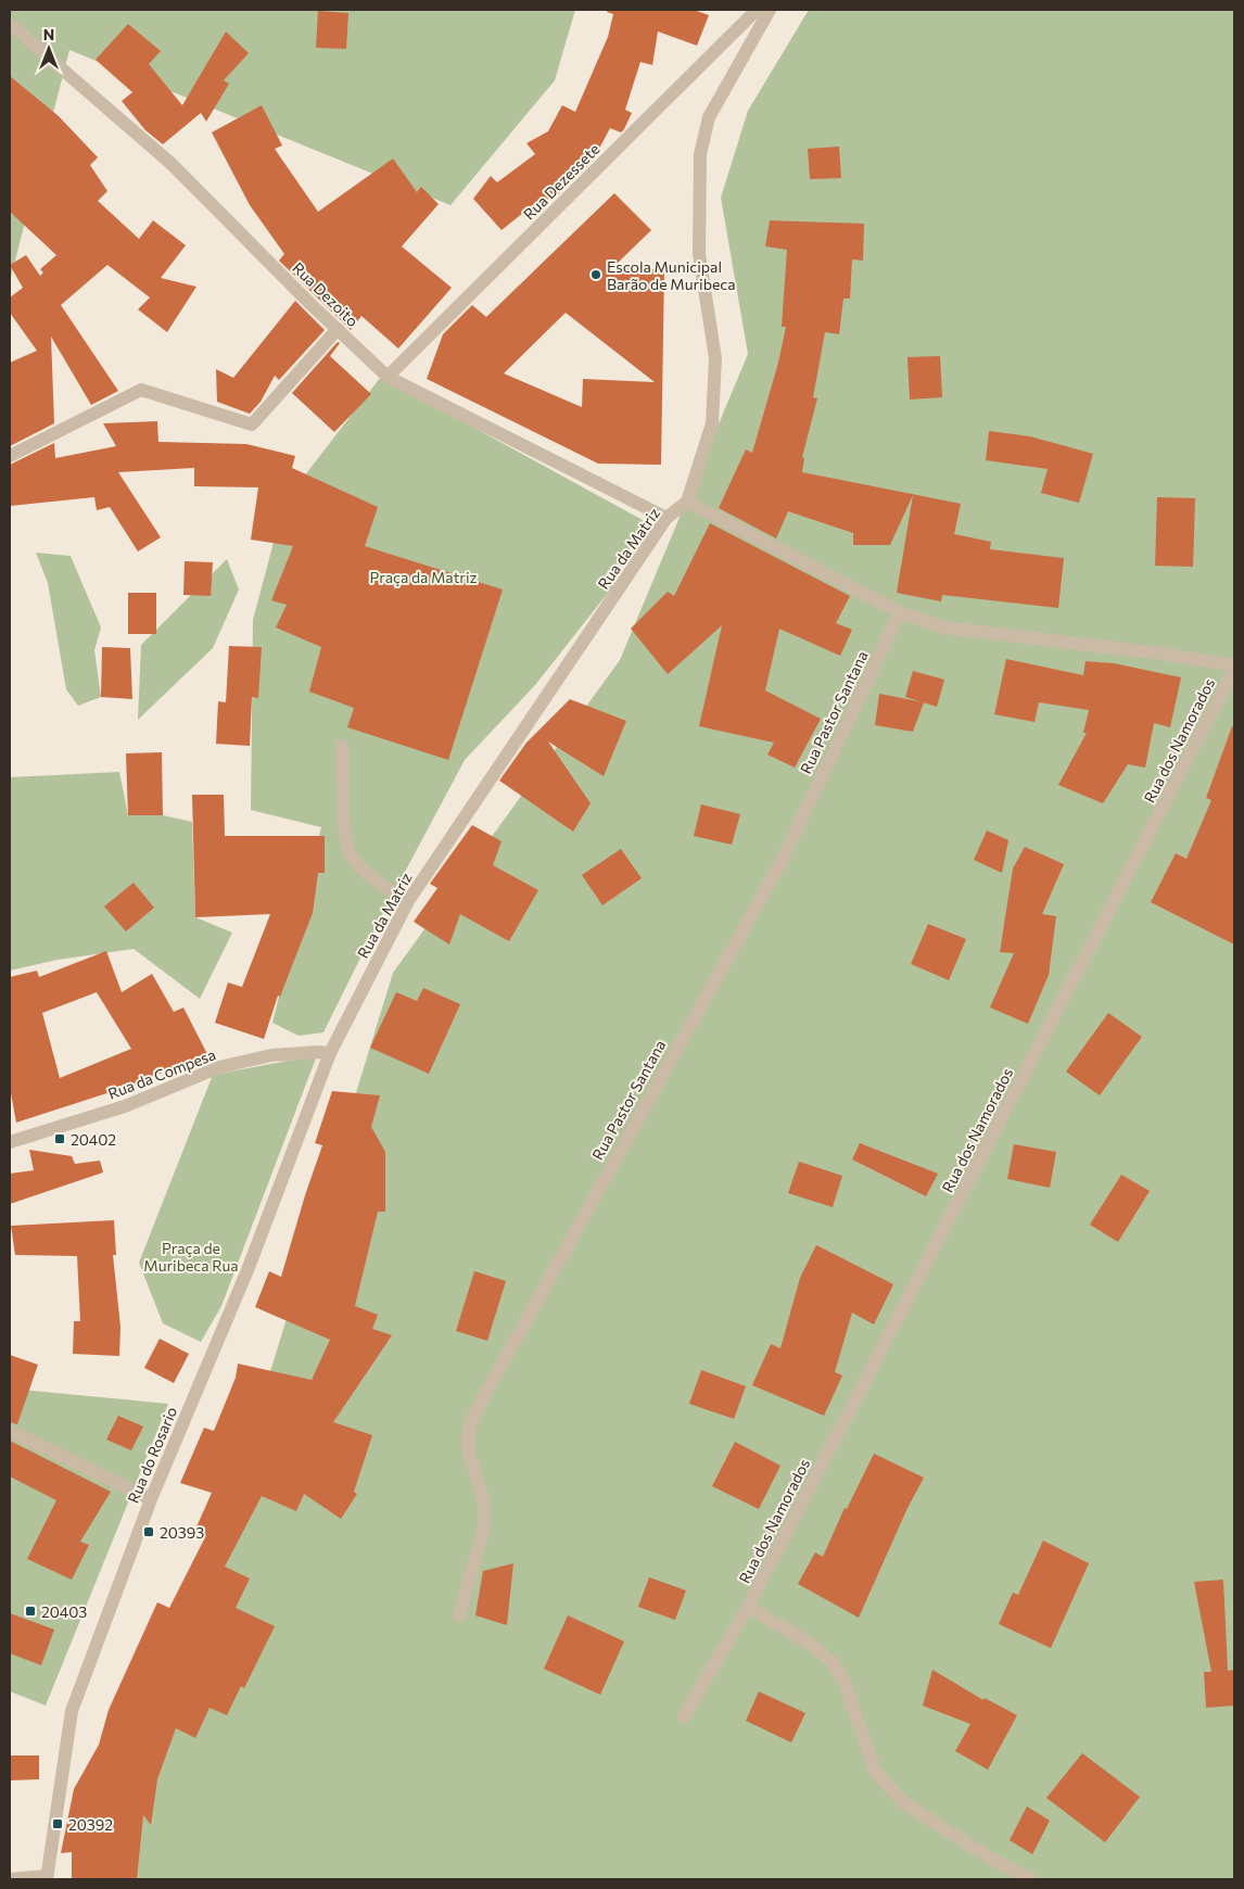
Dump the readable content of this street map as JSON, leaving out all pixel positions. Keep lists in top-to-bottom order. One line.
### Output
{"streets":{"street":["Rua Dezessete","Rua Dezoito","Rua da Matriz","Rua Pastor Santana","Rua dos Namorados","Rua da Compesa","Rua do Rosario"]},"crossings":[["Rua Dezessete","Rua Dezoito"],["Rua Dezoito","Rua da Matriz"],["Rua da Matriz","Rua da Compesa"],["Rua da Matriz","Rua do Rosario"],["Rua da Compesa","Rua do Rosario"]],"parks":["Praça da Matriz","Praça de Muribeca Rua"],"places":{"other":["Escola Municipal Barão de Muribeca"],"transit":["20402","20393","20403","20392"]},"north":"top"}
